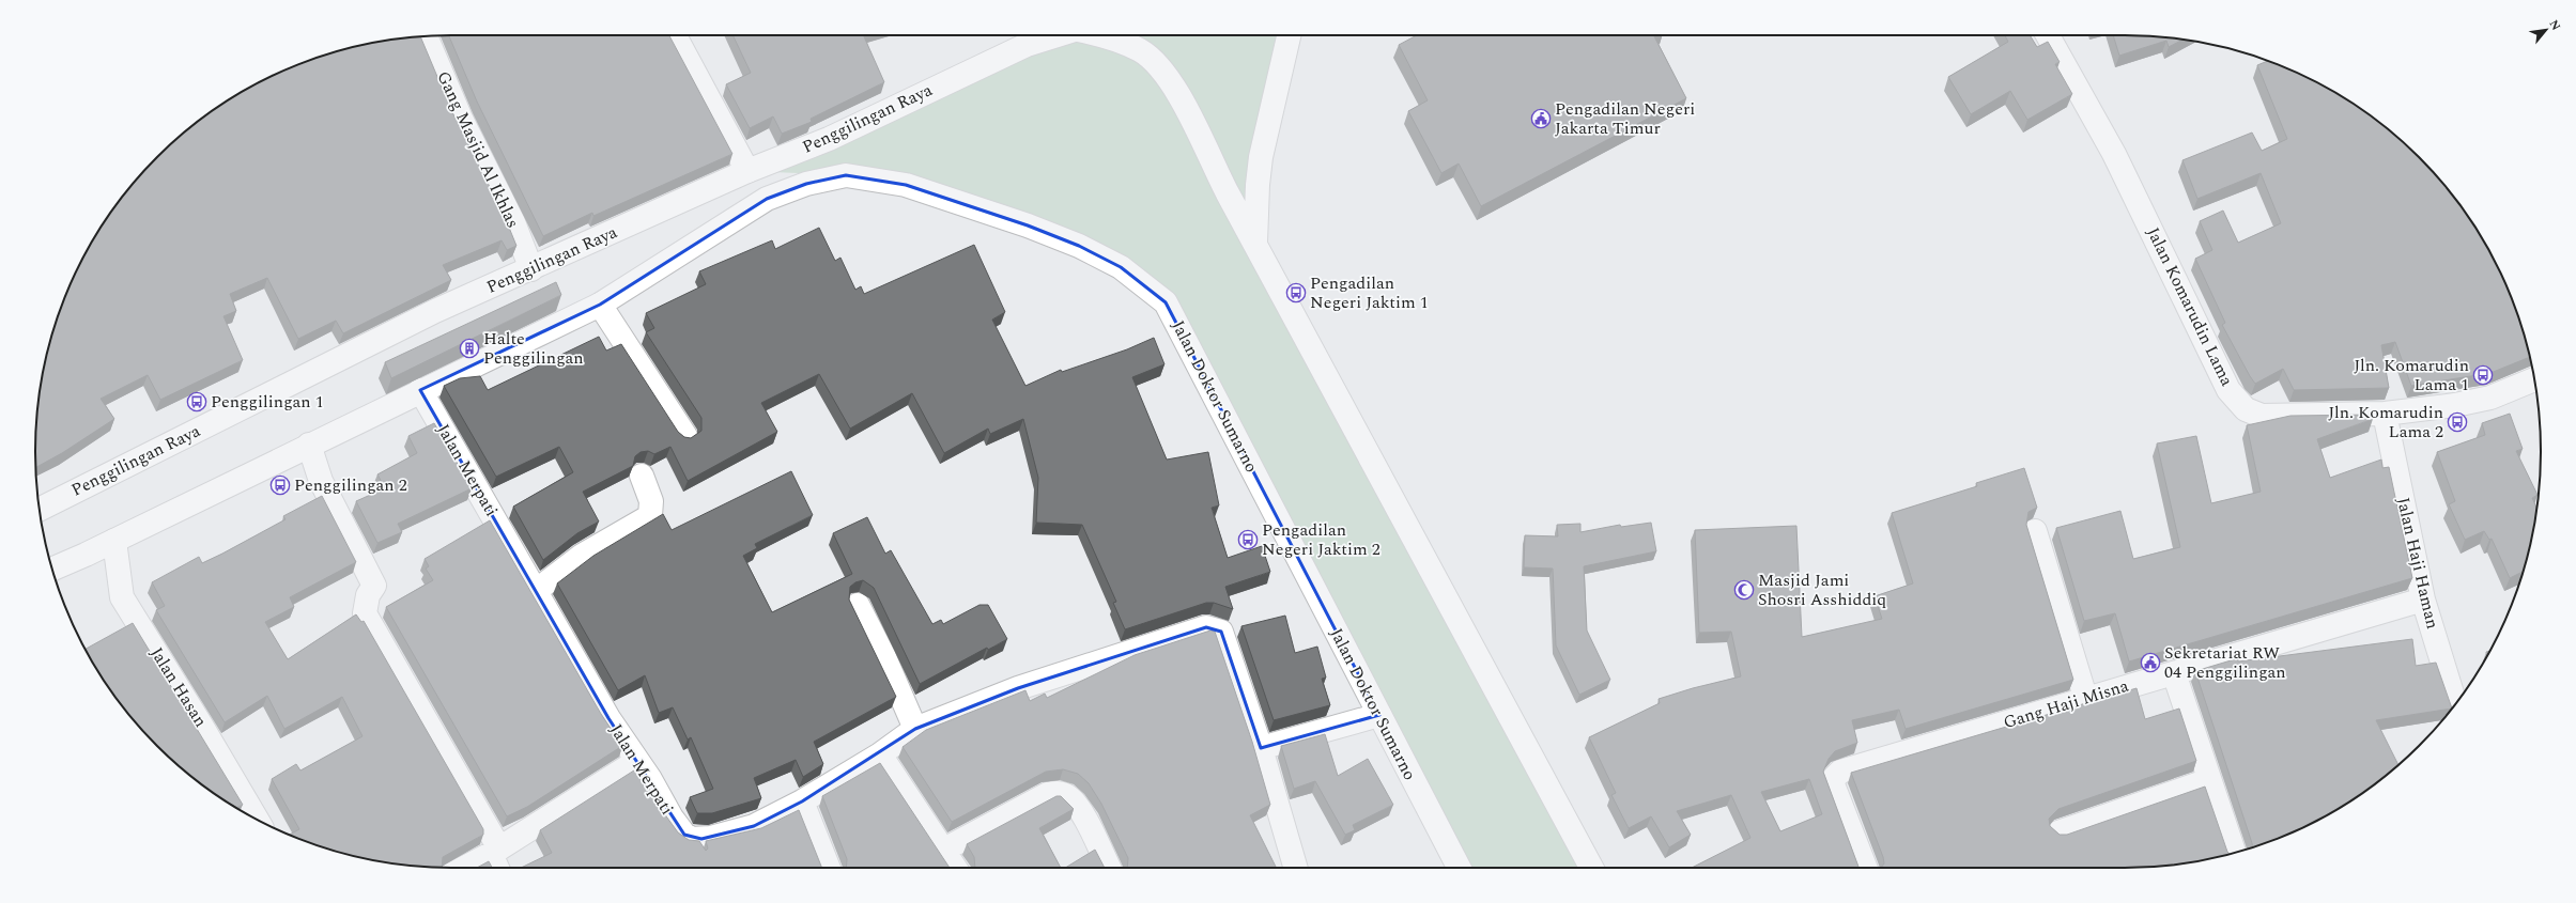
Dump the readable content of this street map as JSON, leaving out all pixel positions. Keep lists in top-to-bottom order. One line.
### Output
{"streets":{"street":["Penggilingan Raya","Gang Masjid Al Ikhlas","Jalan Komarudin Lama","Jalan Doktor Sumarno","Jalan Merpati","Jalan Haji Haman","Jalan Hasan","Gang Haji Misna"]},"crossings":[["Penggilingan Raya","Gang Masjid Al Ikhlas"],["Jalan Komarudin Lama","Jalan Haji Haman"],["Jalan Haji Haman","Gang Haji Misna"]],"places":{"public building":["Pengadilan Negeri Jakarta Timur","Sekretariat RW 04 Penggilingan"],"bus stop":["Pengadilan Negeri Jaktim 1","Jln. Komarudin Lama 1","Penggilingan 1","Jln. Komarudin Lama 2","Penggilingan 2","Pengadilan Negeri Jaktim 2"],"building":["Halte Penggilingan"],"mosque":["Masjid Jami Shosri Asshiddiq"]},"north":"top right"}
